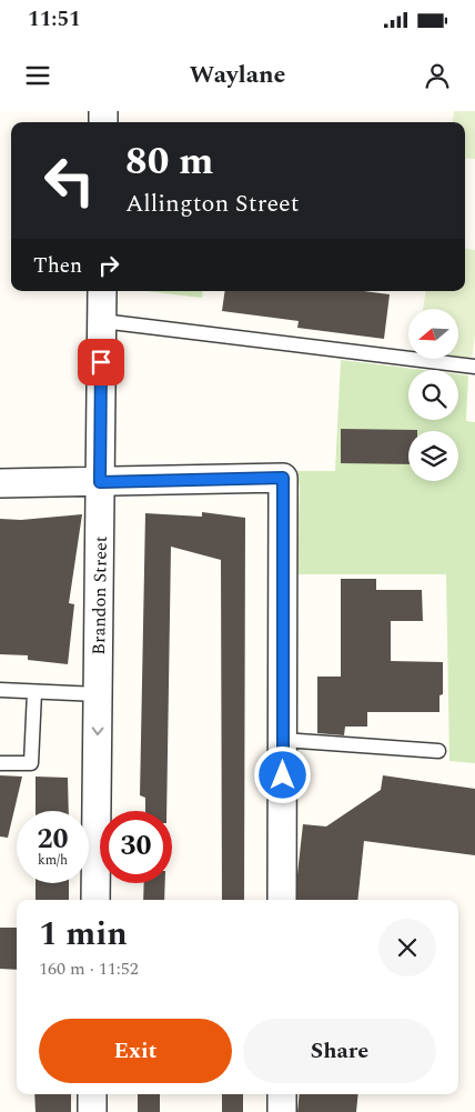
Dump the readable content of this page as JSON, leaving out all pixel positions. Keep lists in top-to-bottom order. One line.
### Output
{"streets":{"street":["Brandon Street"]},"north":"left","page":{"status":"11:51","header":"Waylane","turn":["80 m","Allington Street"],"then":"Then","speed":"20 km/h","limit":"30","heading":["1 min","160 m · 11:52"],"buttons":["Exit","Share"]}}
